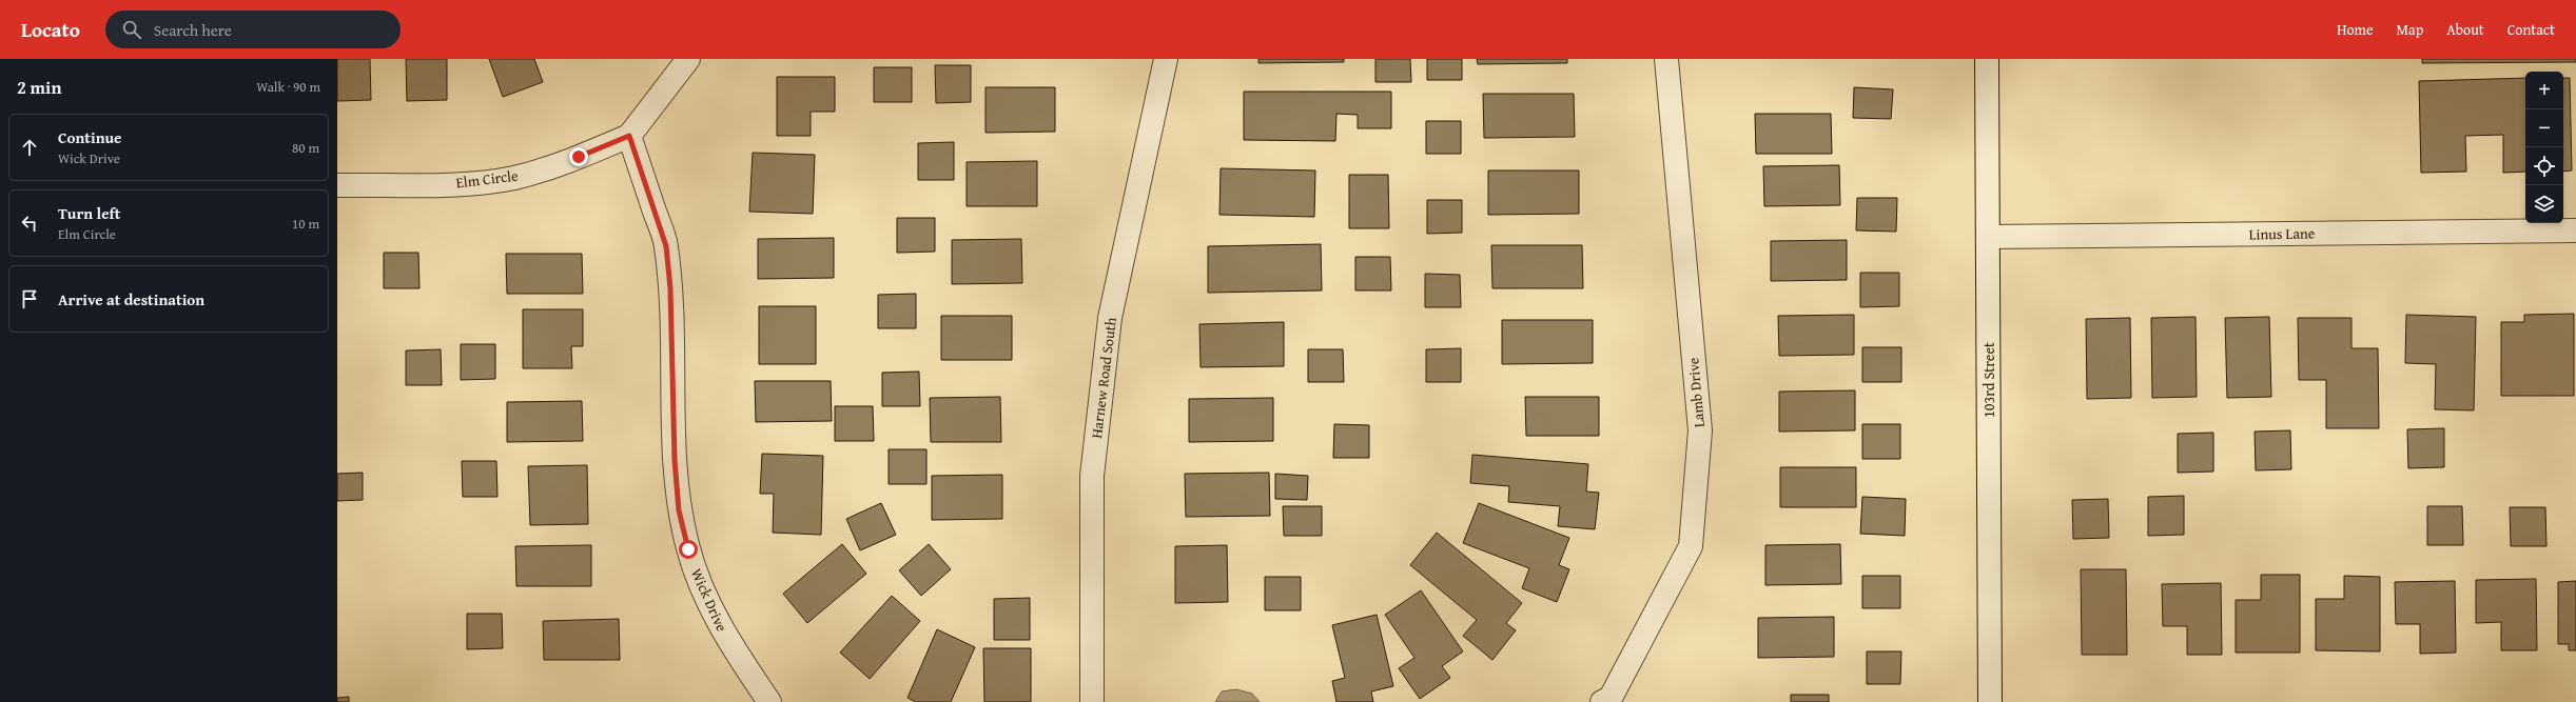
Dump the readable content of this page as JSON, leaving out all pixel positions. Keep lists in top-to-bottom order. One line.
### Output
{"streets":{"street":["Elm Circle","Linus Lane","Harnew Road South","103rd Street","Lamb Drive","Wick Drive"]},"crossings":[["Elm Circle","Wick Drive"],["Linus Lane","103rd Street"]],"page":{"header":"Locato","search":"Search here","nav":["Home","Map","About","Contact"],"heading":["2 min","Walk · 90 m"],"map_buttons":["+","−"],"list":[["Continue","Wick Drive","80 m"],["Turn left","Elm Circle","10 m"],"Arrive at destination"]}}
